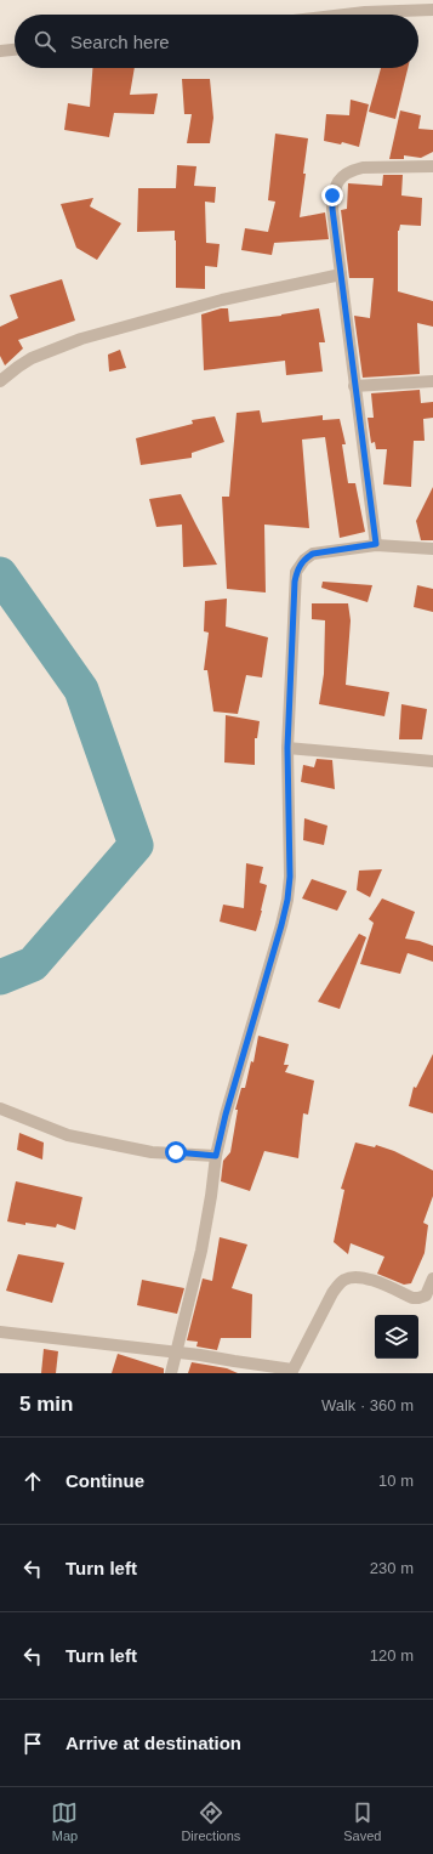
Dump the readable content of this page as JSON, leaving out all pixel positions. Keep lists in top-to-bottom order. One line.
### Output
{"page":{"search":"Search here","heading":["5 min","Walk · 360 m"],"list":[["Continue","10 m"],["Turn left","230 m"],["Turn left","120 m"],"Arrive at destination"],"nav":["Map","Directions","Saved"]}}
